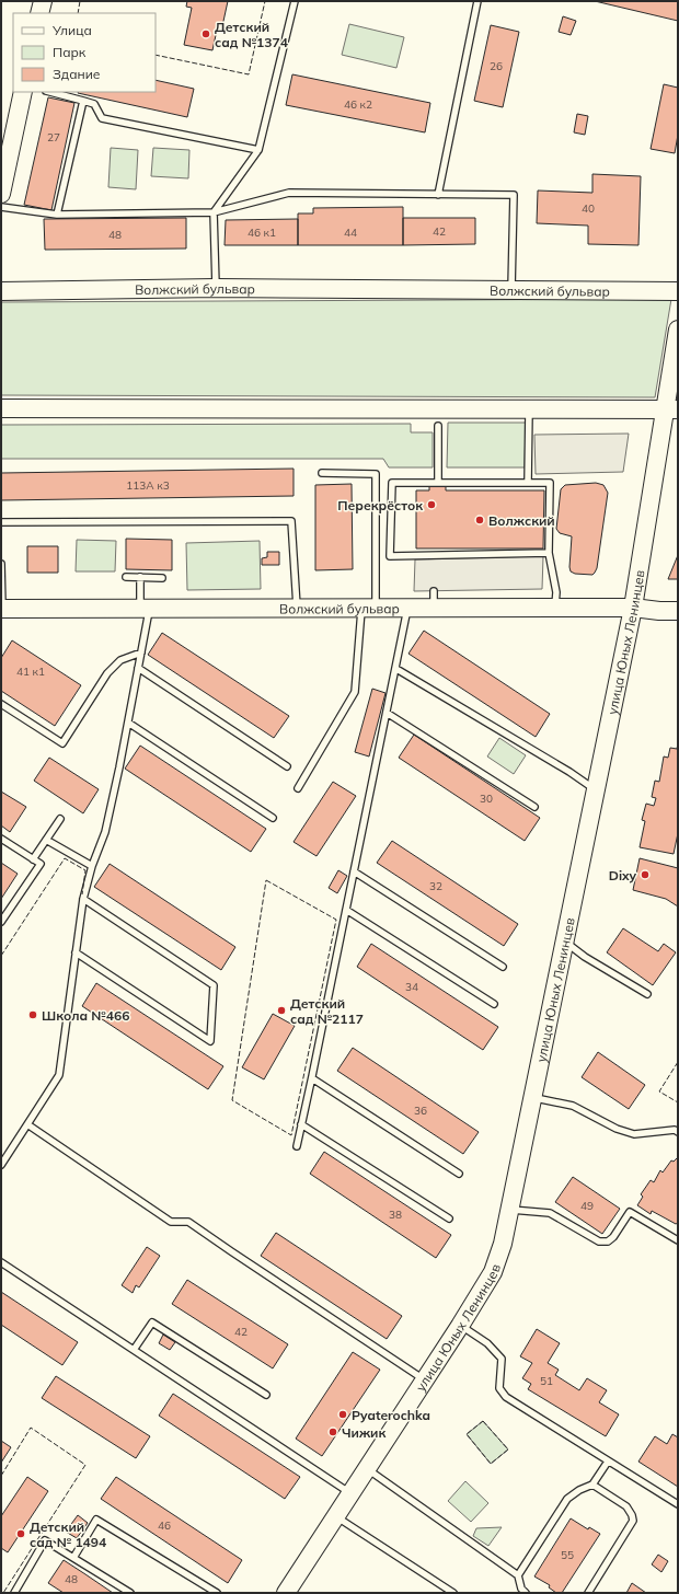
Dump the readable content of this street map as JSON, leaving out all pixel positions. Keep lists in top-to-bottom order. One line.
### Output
{"streets":{"main road":["Волжский бульвар","улица Юных Ленинцев"]},"crossings":[["Волжский бульвар","улица Юных Ленинцев"]],"places":["Детский сад №1374","Перекрёсток","Волжский","Dixy","Детский сад №2117","Школа №466","Pyaterochka","Чижик","Детский сад № 1494"],"house_numbers":["26","46 к2","27","40","42","46 к1","44","48","113А к3","41 к1","30","32","34","36","49","38","42","51","46","55","48"],"legend":["Улица","Парк","Здание"]}
